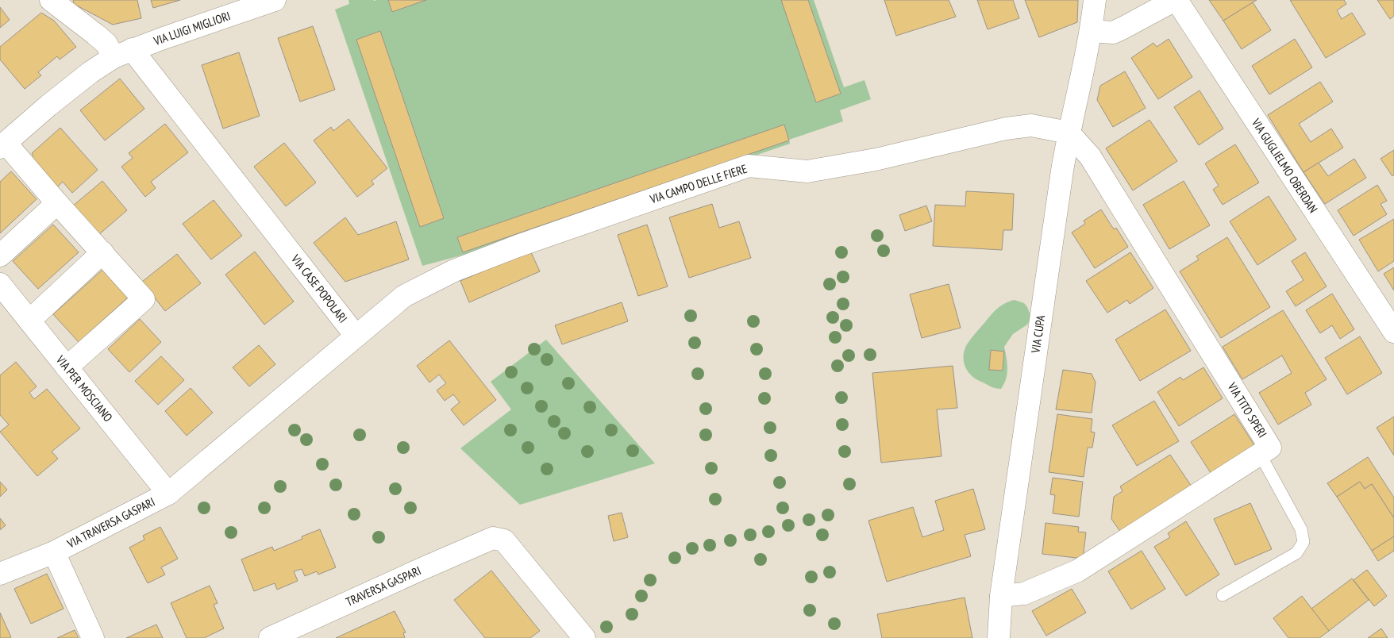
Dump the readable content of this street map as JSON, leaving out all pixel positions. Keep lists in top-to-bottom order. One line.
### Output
{"streets":{"street":["VIA LUIGI MIGLIORI","VIA GUGLIELMO OBERDAN","VIA CAMPO DELLE FIERE","VIA CASE POPOLARI","VIA CUPA","VIA PER MOSCIANO","VIA TITO SPERI","VIA TRAVERSA GASPARI","TRAVERSA GASPARI"]},"crossings":[["VIA LUIGI MIGLIORI","VIA CASE POPOLARI"],["VIA GUGLIELMO OBERDAN","VIA CUPA"],["VIA CAMPO DELLE FIERE","VIA CASE POPOLARI"],["VIA CAMPO DELLE FIERE","VIA CUPA"],["VIA CAMPO DELLE FIERE","VIA TITO SPERI"],["VIA CUPA","VIA TITO SPERI"],["VIA PER MOSCIANO","VIA TRAVERSA GASPARI"]]}
